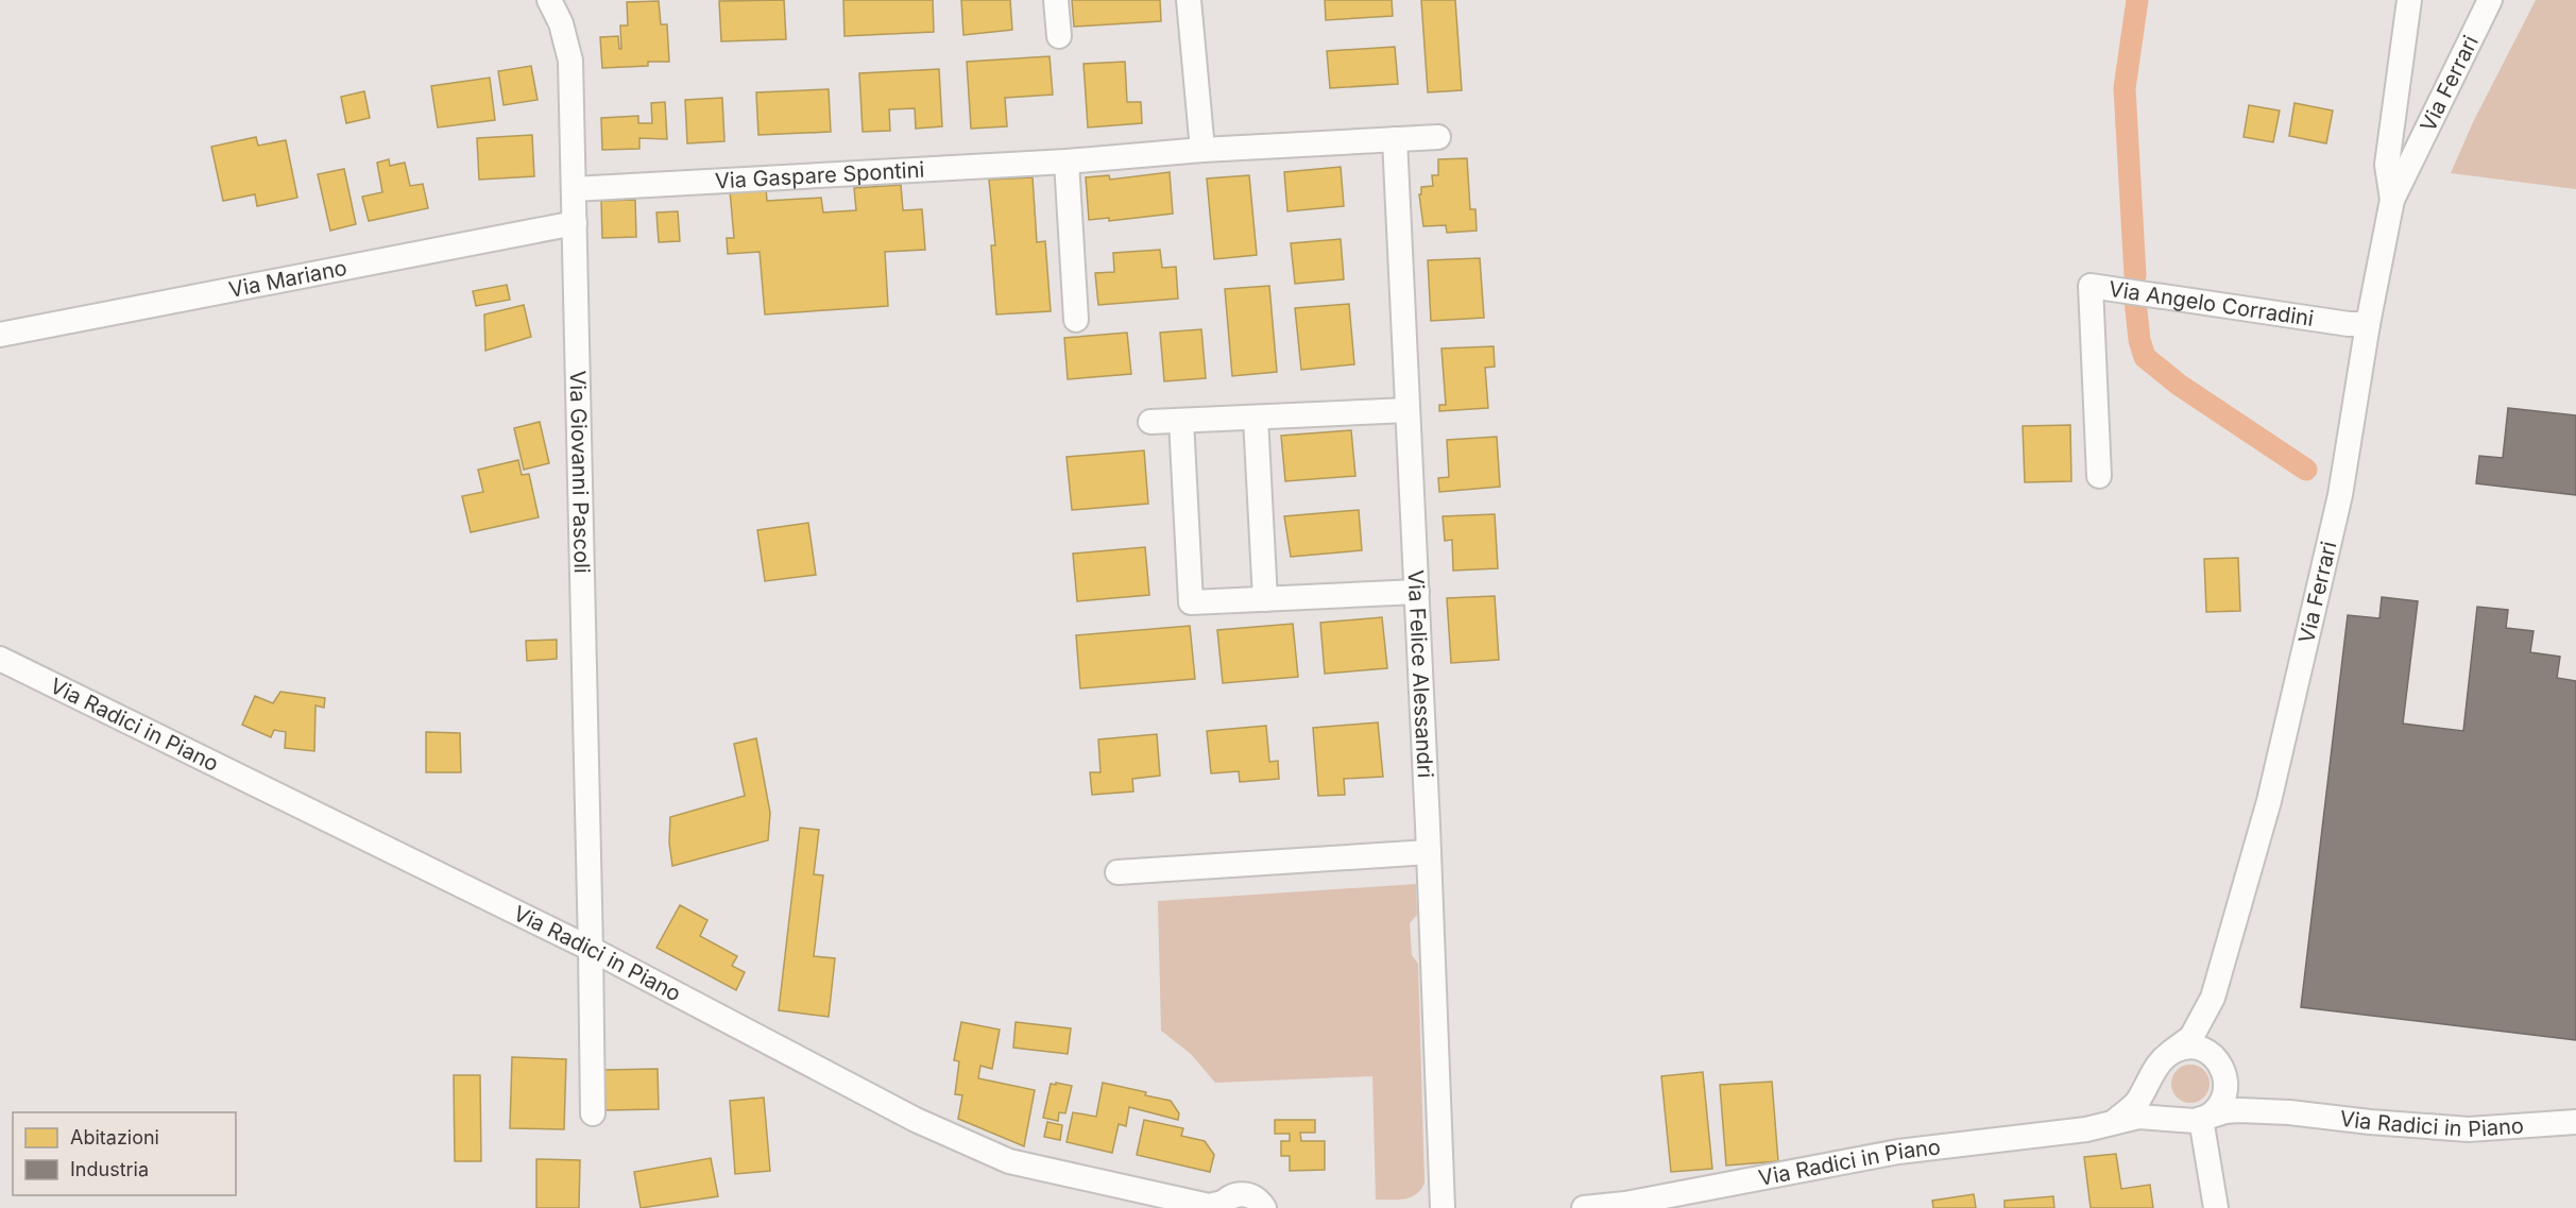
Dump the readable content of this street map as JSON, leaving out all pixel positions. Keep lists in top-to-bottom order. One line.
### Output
{"streets":{"street":["Via Ferrari","Via Gaspare Spontini","Via Mariano","Via Angelo Corradini","Via Giovanni Pascoli","Via Felice Alessandri","Via Radici in Piano"]},"crossings":[["Via Ferrari","Via Angelo Corradini"],["Via Ferrari","Via Radici in Piano"],["Via Gaspare Spontini","Via Giovanni Pascoli"],["Via Gaspare Spontini","Via Felice Alessandri"],["Via Mariano","Via Giovanni Pascoli"],["Via Giovanni Pascoli","Via Radici in Piano"]],"legend":["Abitazioni","Industria"]}
